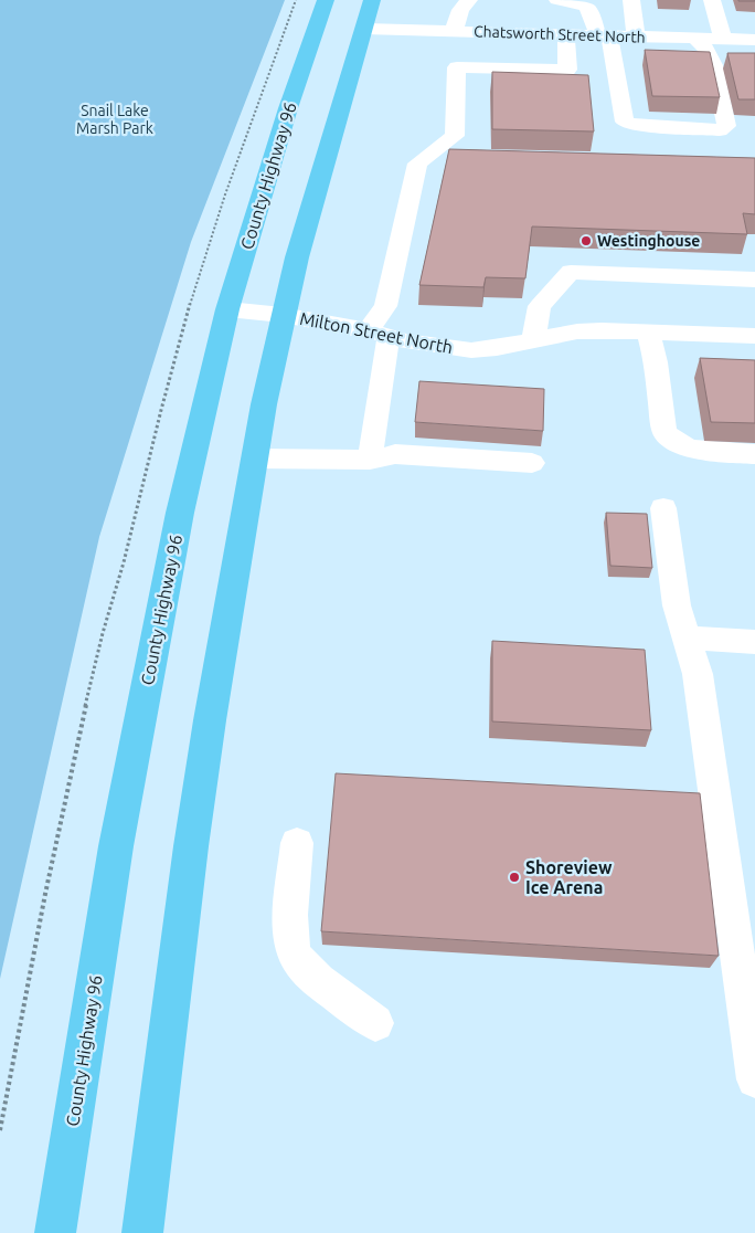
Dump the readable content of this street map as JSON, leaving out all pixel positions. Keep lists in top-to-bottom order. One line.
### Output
{"streets":{"main road":["County Highway 96"],"street":["Chatsworth Street North","Milton Street North"]},"crossings":[["County Highway 96","Milton Street North"]],"parks":["Snail Lake Marsh Park"],"places":["Westinghouse","Shoreview Ice Arena"]}
